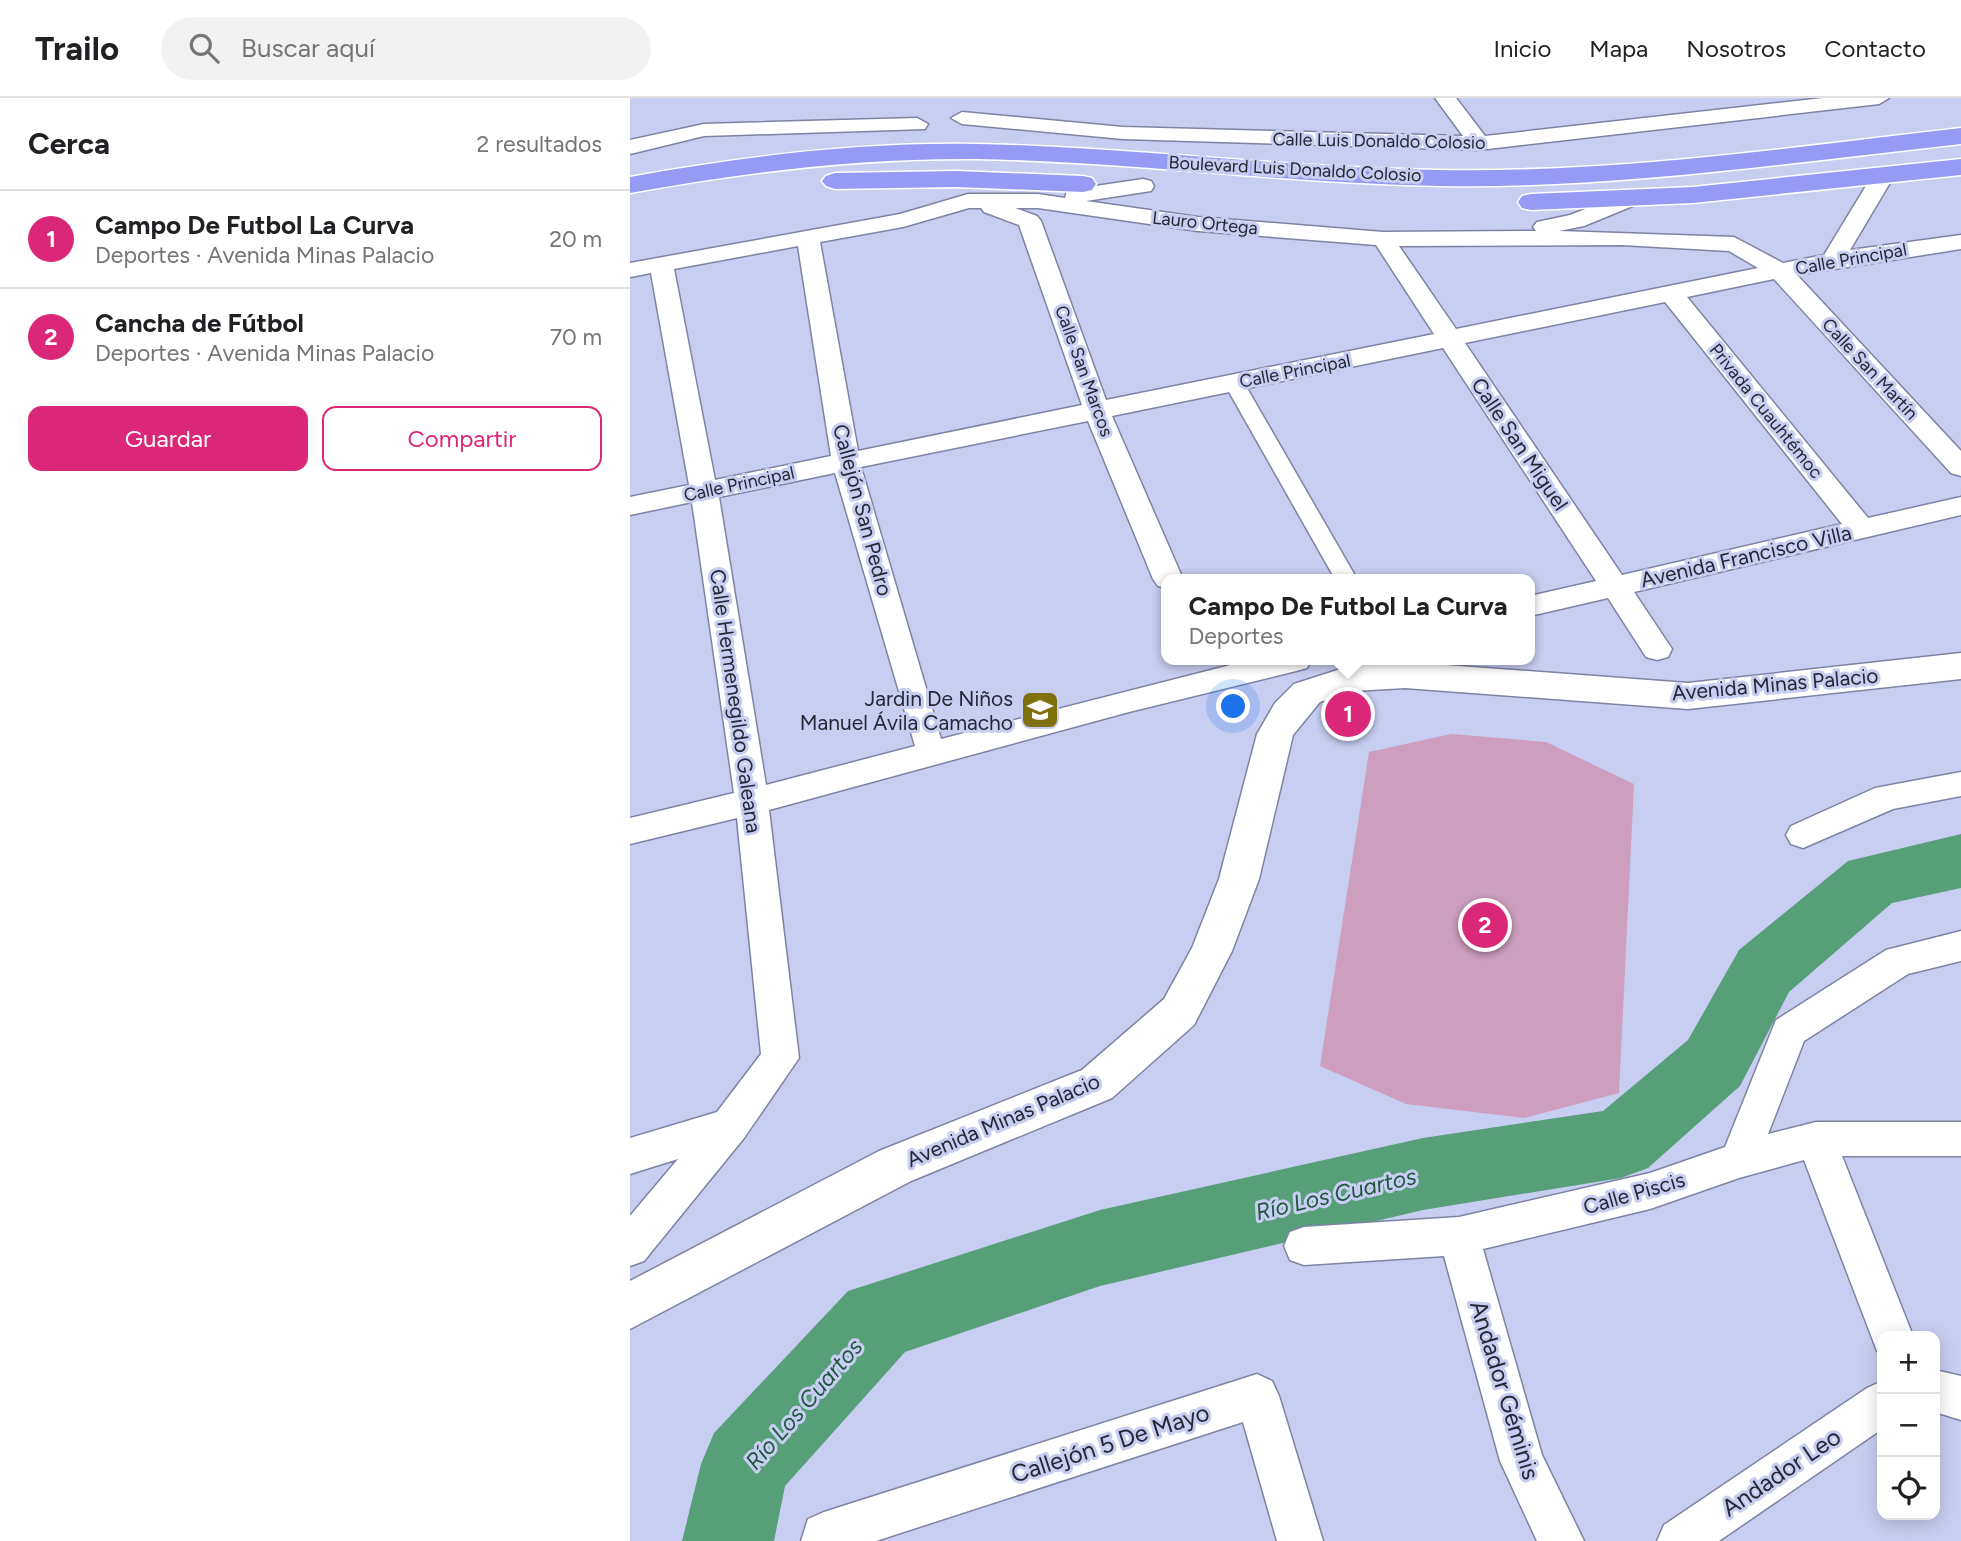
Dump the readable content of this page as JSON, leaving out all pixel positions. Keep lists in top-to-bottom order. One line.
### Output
{"streets":{"highway":["Boulevard Luis Donaldo Colosio"],"main road":["Avenida Minas Palacio"],"street":["Calle Luis Donaldo Colosio","Lauro Ortega","Calle Principal","Calle San Martín","Calle San Marcos","Privada Cuauhtémoc","Calle San Miguel","Callejón San Pedro","Avenida Francisco Villa","Calle Hermenegildo Galeana","Calle Piscis","Andador Géminis","Callejón 5 De Mayo","Andador Leo"]},"crossings":[["Lauro Ortega","Calle Principal"],["Lauro Ortega","Calle San Martín"],["Lauro Ortega","Calle San Marcos"],["Lauro Ortega","Calle San Miguel"],["Lauro Ortega","Callejón San Pedro"],["Lauro Ortega","Calle Hermenegildo Galeana"],["Calle Principal","Calle San Martín"],["Calle Principal","Calle San Marcos"],["Calle Principal","Privada Cuauhtémoc"],["Calle Principal","Calle San Miguel"],["Calle Principal","Callejón San Pedro"],["Calle Principal","Calle Hermenegildo Galeana"],["Privada Cuauhtémoc","Avenida Francisco Villa"],["Calle San Miguel","Avenida Francisco Villa"],["Calle Piscis","Andador Géminis"]],"water":["Río Los Cuartos"],"places":{"school or university":["Jardin De Niños Manuel Ávila Camacho"]},"page":{"header":"Trailo","search":"Buscar aquí","nav":["Inicio","Mapa","Nosotros","Contacto"],"heading":["Cerca","2 resultados"],"list":[{"mark":"1","name":"Campo De Futbol La Curva","note":"Deportes · Avenida Minas Palacio","value":"20 m"},{"mark":"2","name":"Cancha de Fútbol","note":"Deportes · Avenida Minas Palacio","value":"70 m"}],"buttons":["Guardar","Compartir"],"popup":["Campo De Futbol La Curva","Deportes"],"pins":["1","2"],"map_buttons":["+","−"]}}
